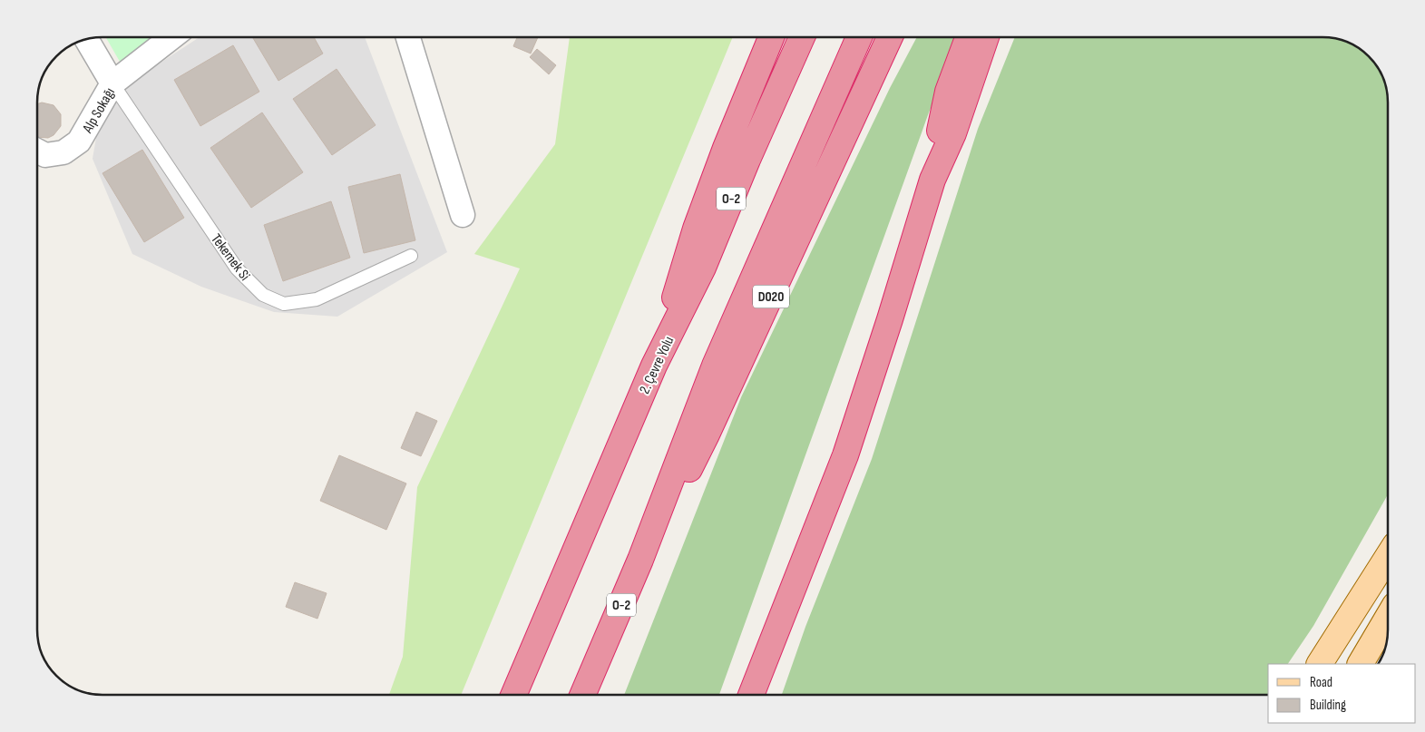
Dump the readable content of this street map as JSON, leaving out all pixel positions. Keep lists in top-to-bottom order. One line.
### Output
{"streets":{"highway":["O-2","D020","2. Çevre Yolu"],"street":["Alp Sokağı"],"lane":["Tekemek Si"]},"crossings":[["Alp Sokağı","Tekemek Si"],["O-2","D020"]],"legend":["Road","Building"]}
